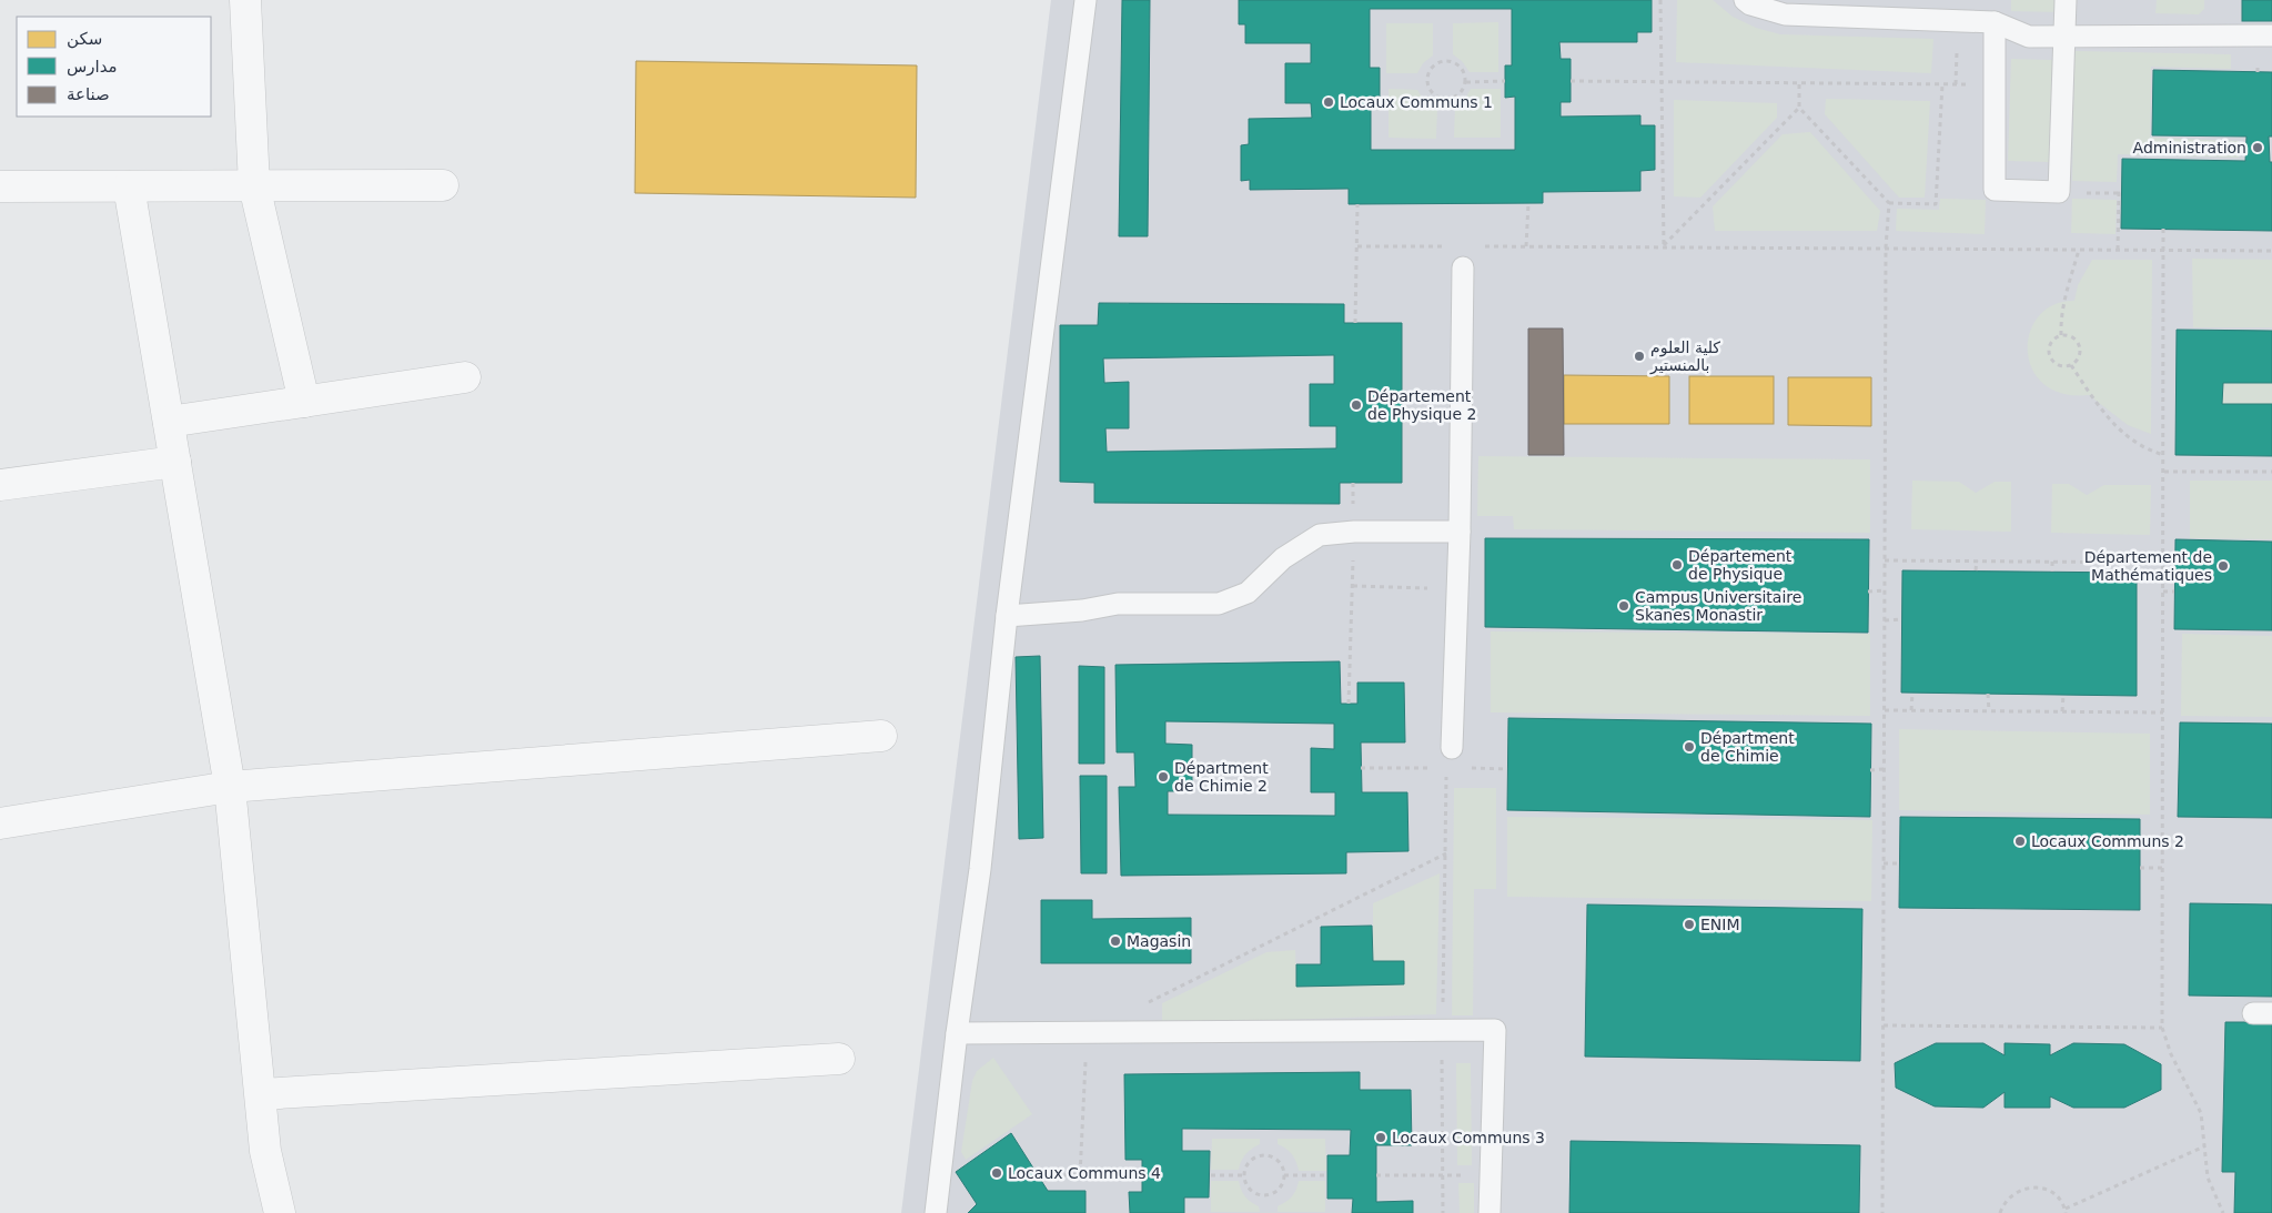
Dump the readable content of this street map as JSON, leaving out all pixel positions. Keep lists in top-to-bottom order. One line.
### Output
{"places":["Locaux Communs 1","Administration","كلية العلوم بالمنستير","Département de Physique 2","Département de Physique","Département de Mathématiques","Campus Universitaire Skanes Monastir","Départment de Chimie","Départment de Chimie 2","Locaux Communs 2","ENIM","Magasin","Locaux Communs 3","Locaux Communs 4"],"legend":["سكن","مدارس","صناعة"]}
